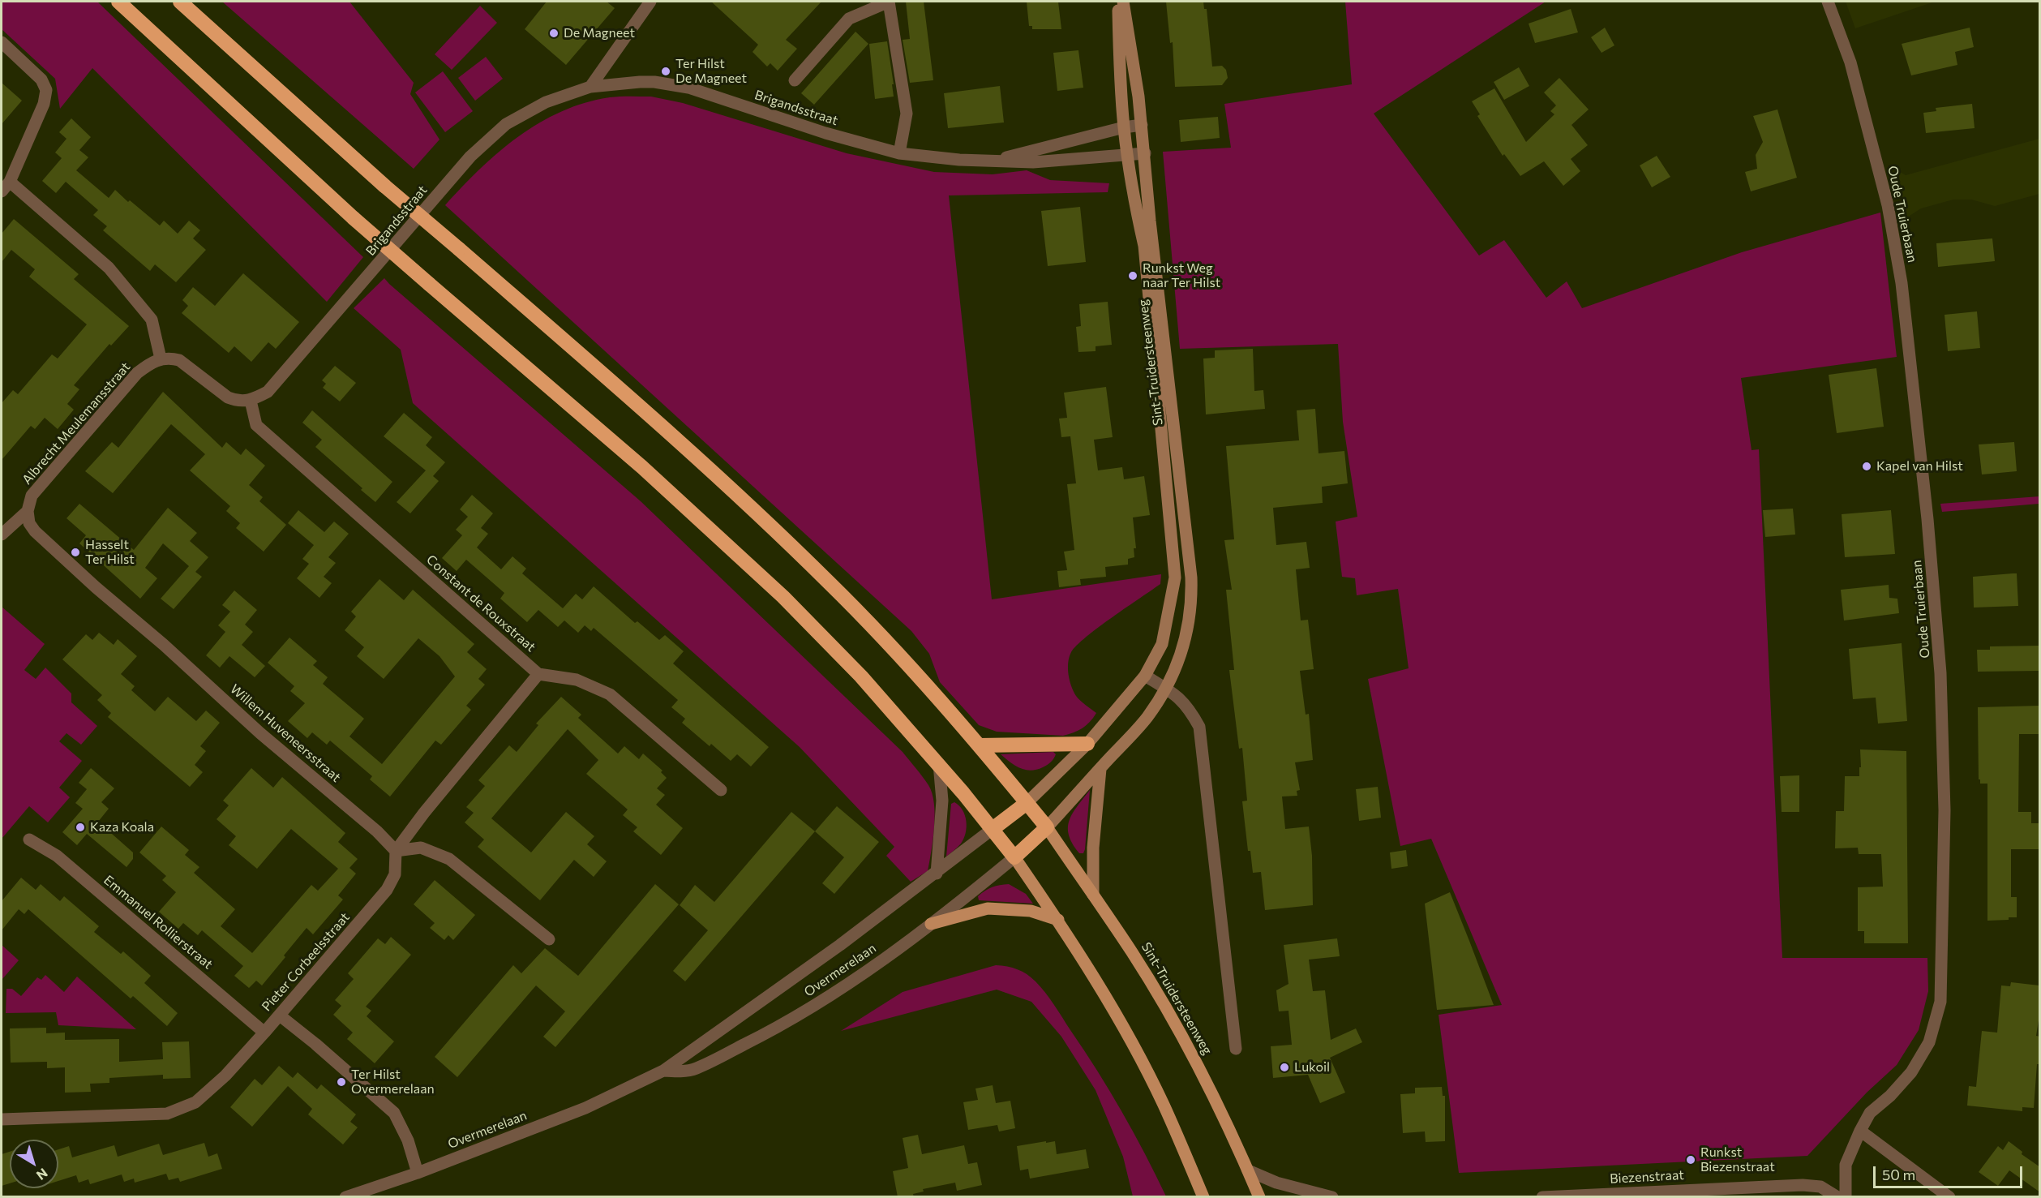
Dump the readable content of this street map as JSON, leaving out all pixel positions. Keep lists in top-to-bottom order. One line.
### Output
{"streets":{"highway":["Sint-Truidersteenweg"],"street":["Brigandsstraat","Oude Truierbaan","Albrecht Meulemansstraat","Constant de Rouxstraat","Willem Huveneersstraat","Emmanuel Rollierstraat","Pieter Corbeelsstraat","Overmerelaan","Biezenstraat"]},"crossings":[["Brigandsstraat","Sint-Truidersteenweg"],["Brigandsstraat","Constant de Rouxstraat"],["Sint-Truidersteenweg","Overmerelaan"],["Albrecht Meulemansstraat","Willem Huveneersstraat"],["Willem Huveneersstraat","Pieter Corbeelsstraat"],["Emmanuel Rollierstraat","Pieter Corbeelsstraat"]],"places":["De Magneet","Ter Hilst De Magneet","Runkst Weg naar Ter Hilst","Kapel van Hilst","Hasselt Ter Hilst","Kaza Koala","Lukoil","Ter Hilst Overmerelaan","Runkst Biezenstraat"],"scale_bar":"50 m","north":"bottom right"}
